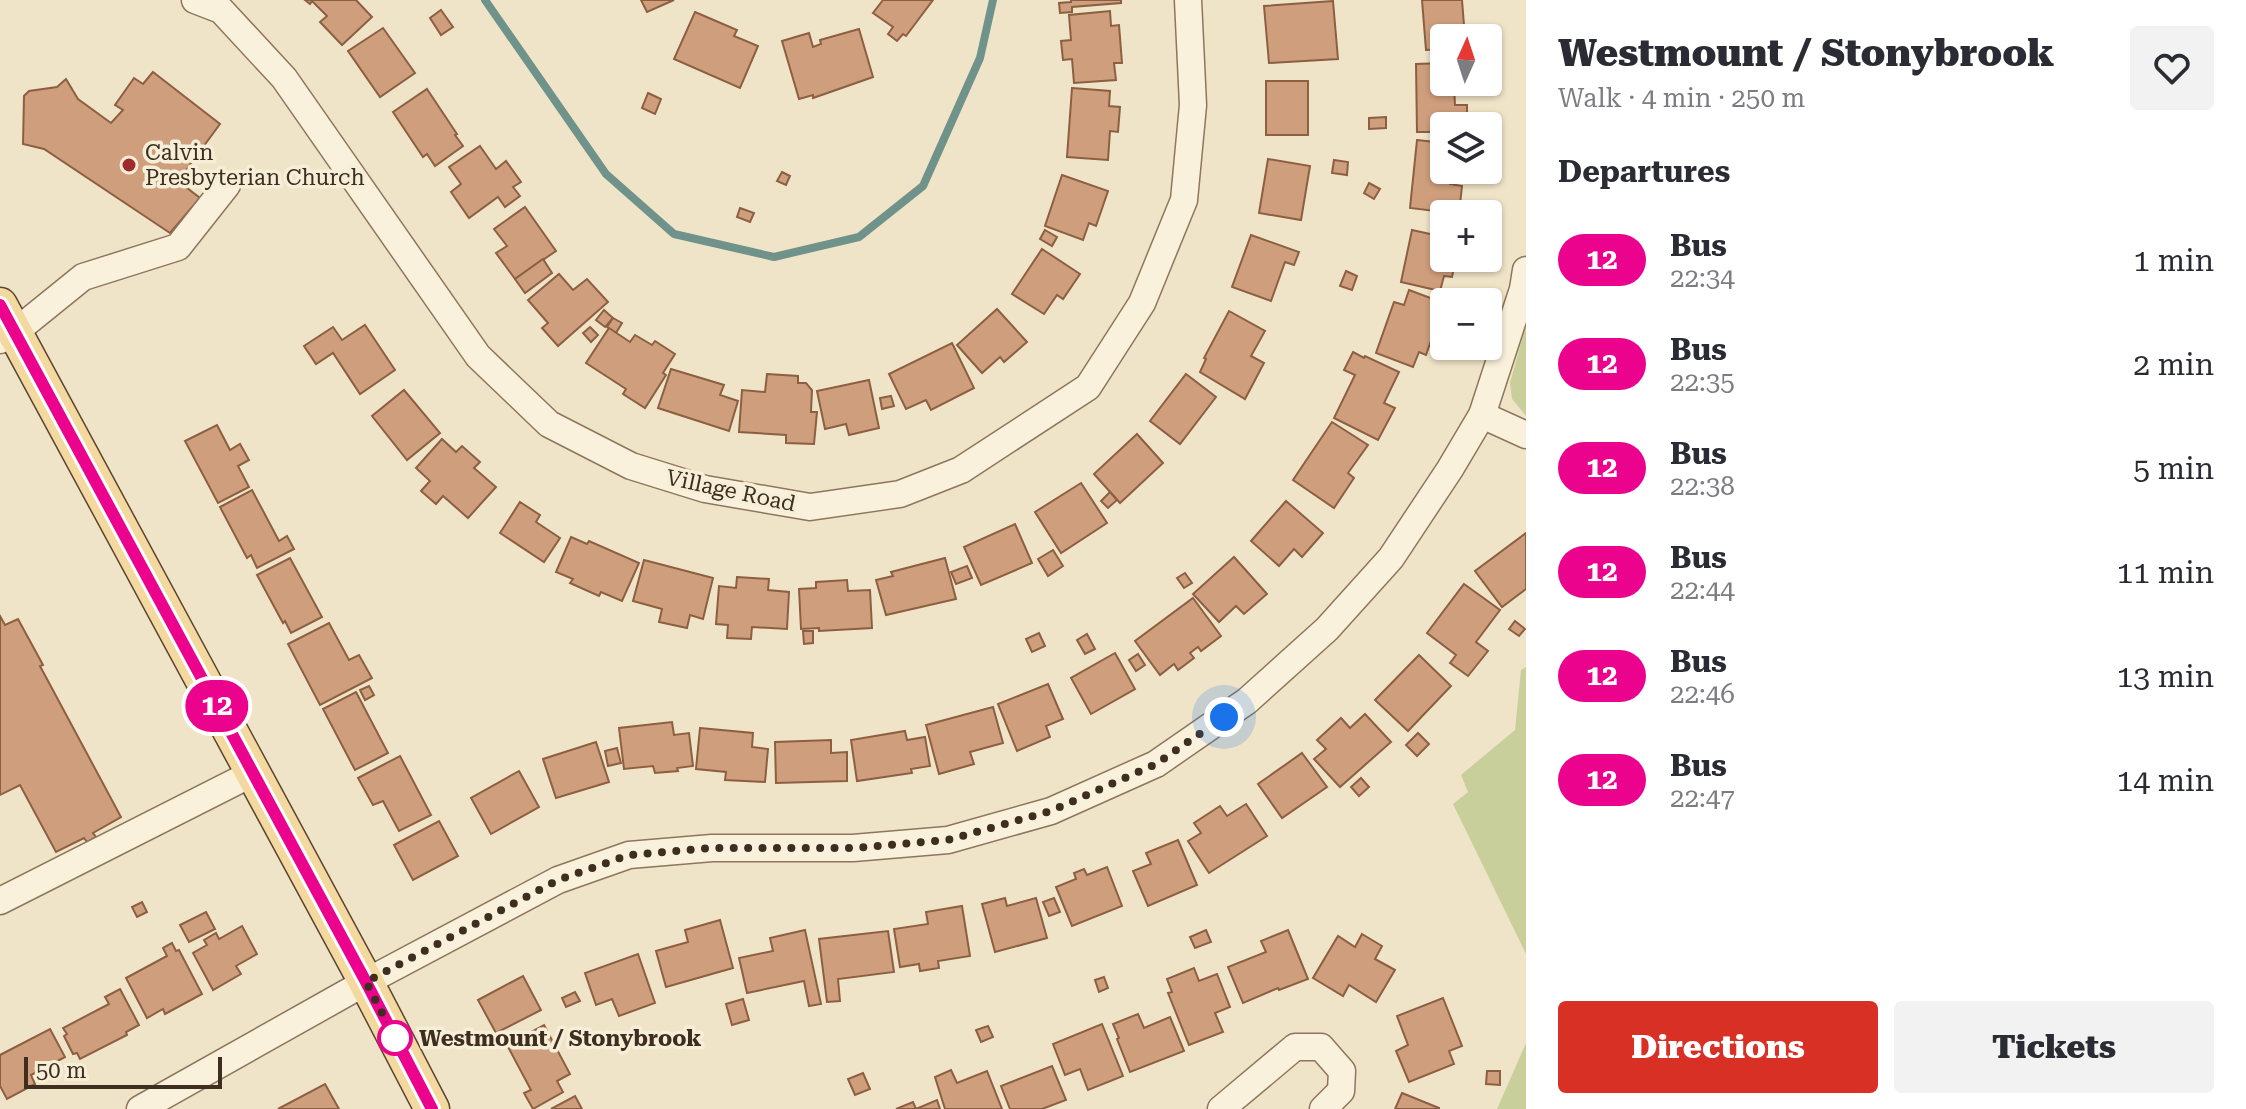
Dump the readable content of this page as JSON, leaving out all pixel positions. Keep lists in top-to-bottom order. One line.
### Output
{"streets":{"street":["Village Road"]},"places":["Calvin Presbyterian Church","Westmount / Stonybrook"],"lines":["bus line 12"],"scale_bar":"50 m","north":"top","page":{"on_map":"12","heading":[["Westmount / Stonybrook","Walk · 4 min · 250 m"],"Departures"],"map_buttons":["+","−"],"list":[{"mark":"12","name":"Bus","note":"22:34","value":"1 min"},{"mark":"12","name":"Bus","note":"22:35","value":"2 min"},{"mark":"12","name":"Bus","note":"22:38","value":"5 min"},{"mark":"12","name":"Bus","note":"22:44","value":"11 min"},{"mark":"12","name":"Bus","note":"22:46","value":"13 min"},{"mark":"12","name":"Bus","note":"22:47","value":"14 min"}],"buttons":["Directions","Tickets"],"scale":"50 m"}}
